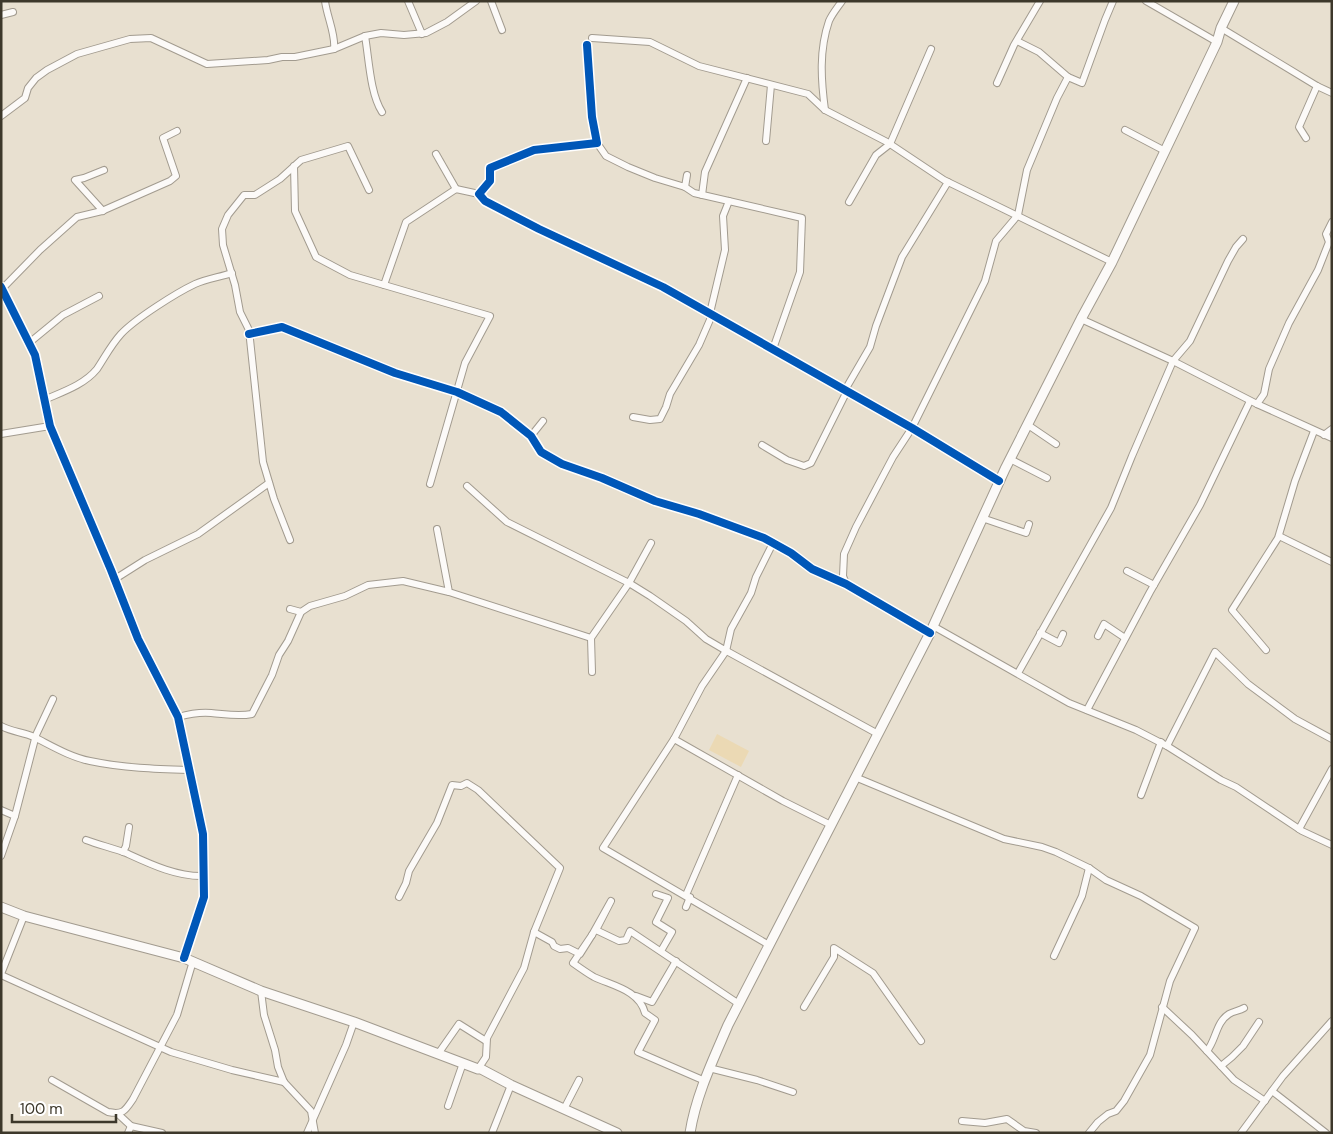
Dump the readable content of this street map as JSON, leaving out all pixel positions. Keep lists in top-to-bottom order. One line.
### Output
{"scale_bar":"100 m"}
